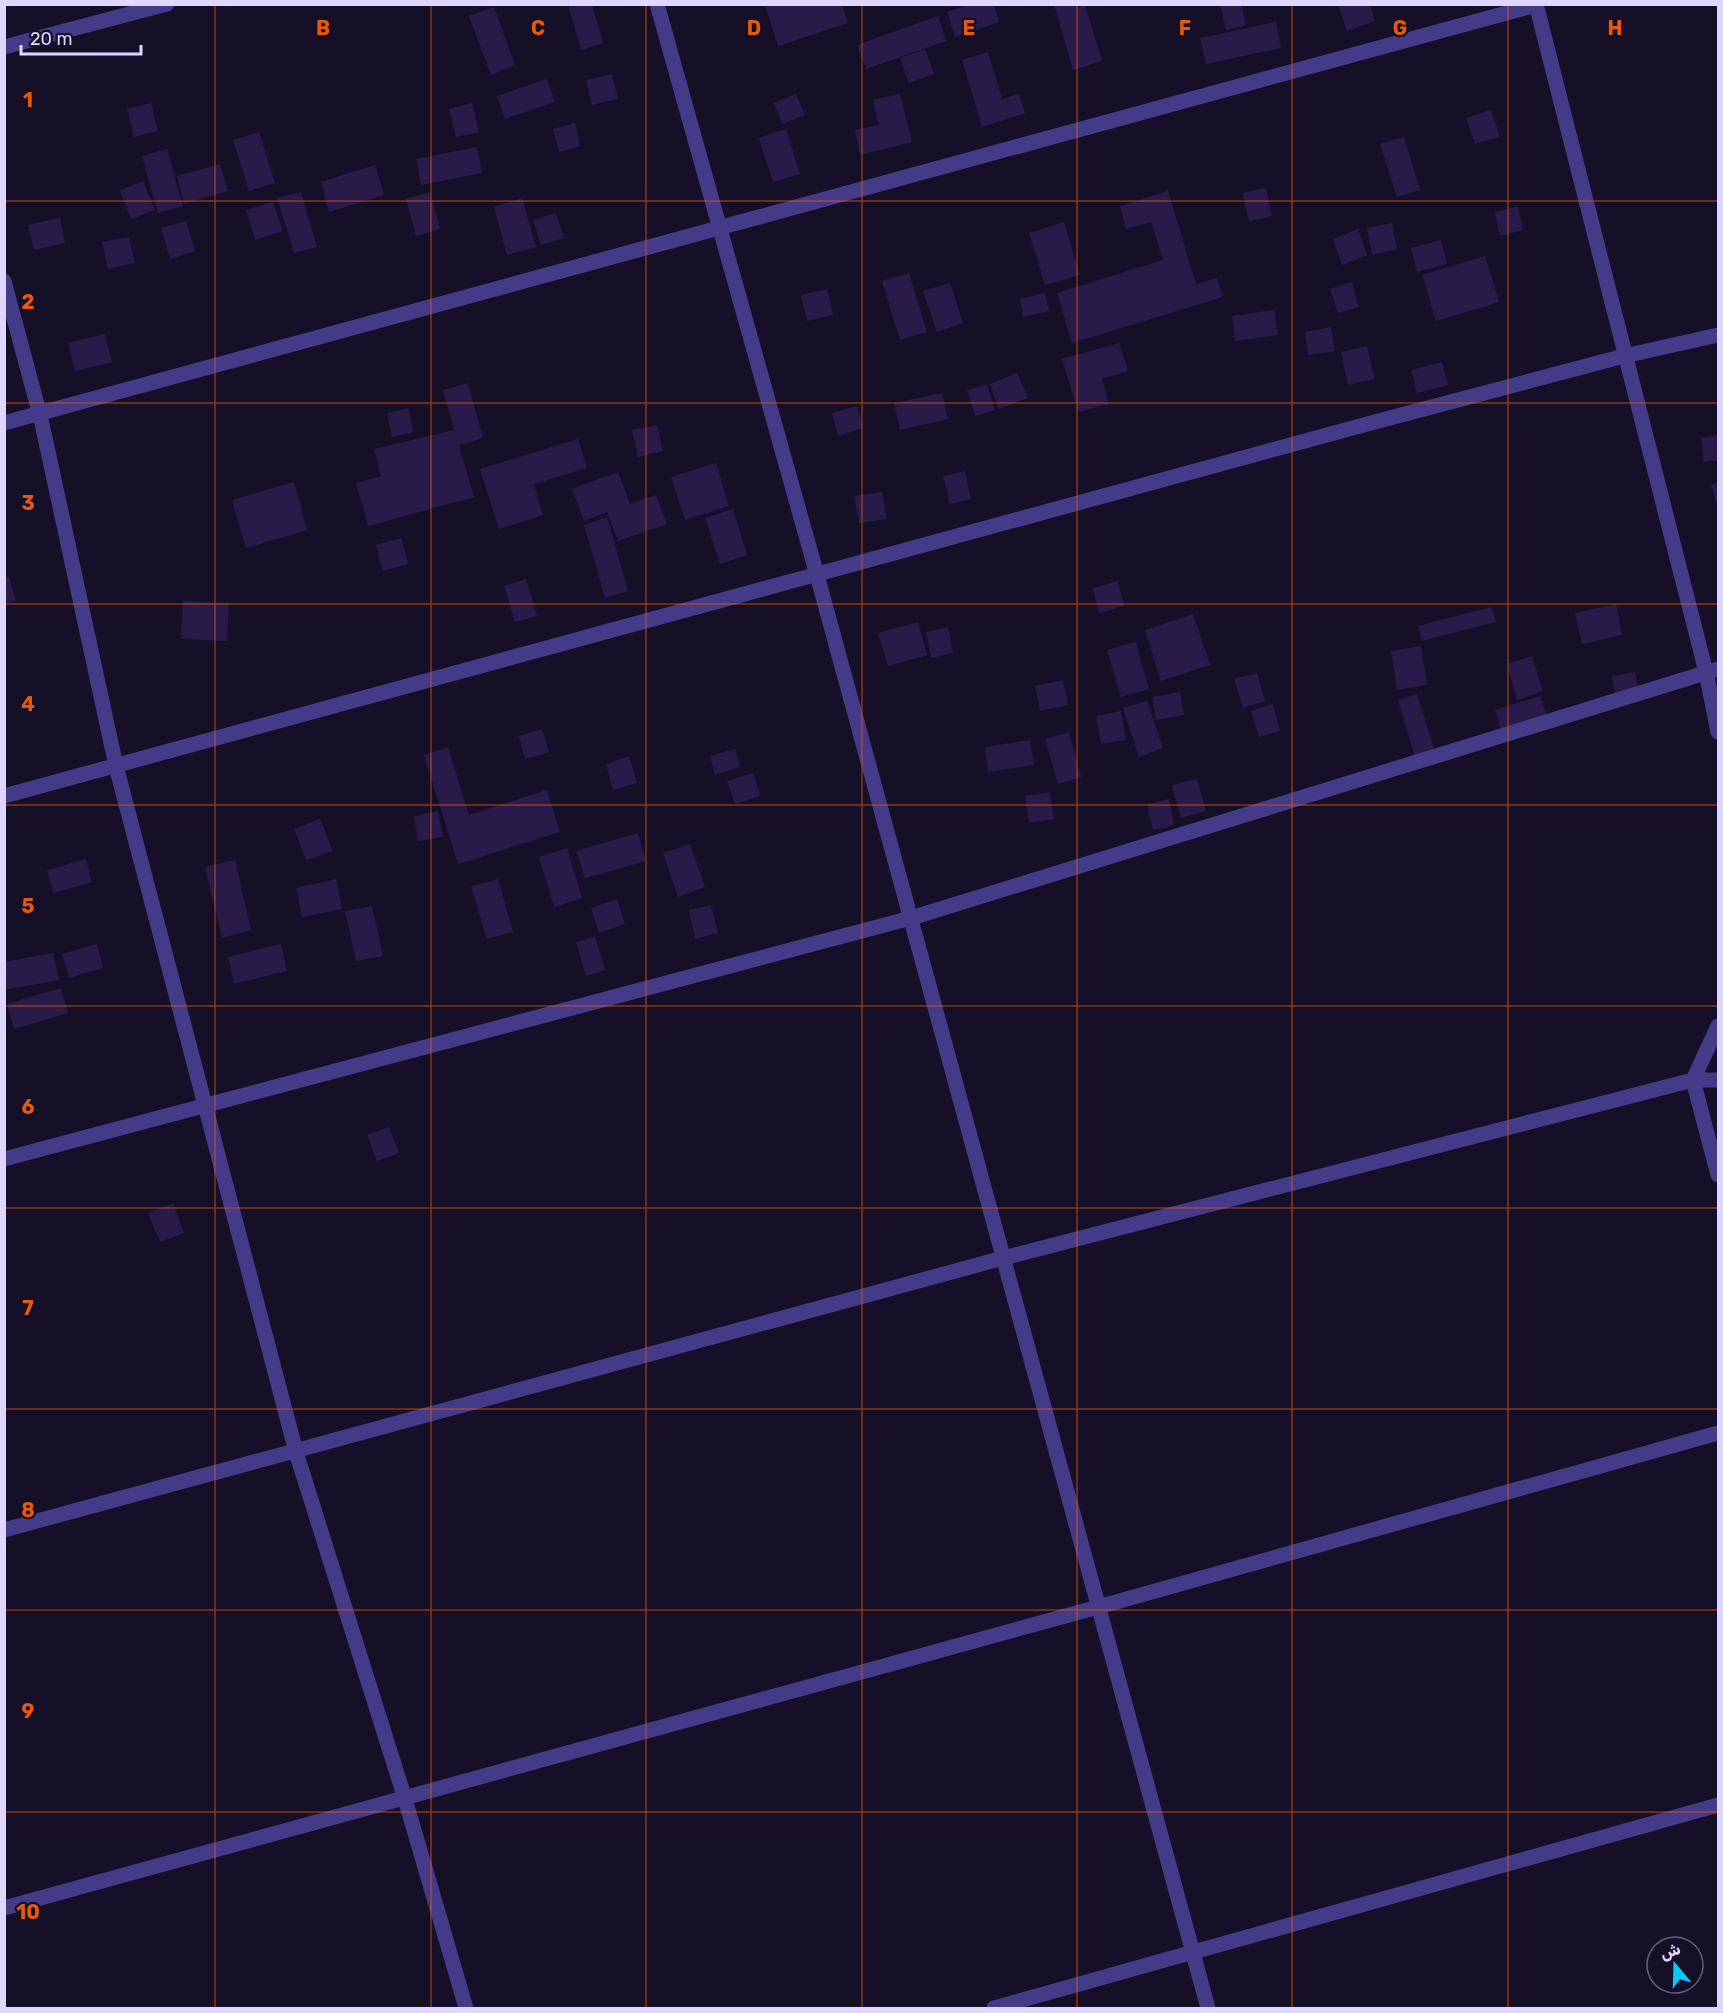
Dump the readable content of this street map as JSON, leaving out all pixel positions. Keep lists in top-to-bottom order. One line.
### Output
{"scale_bar":"20 m","north":"top","grid":{"columns":["B","C","D","E","F","G","H"],"rows":["1","2","3","4","5","6","7","8","9","10"]}}
